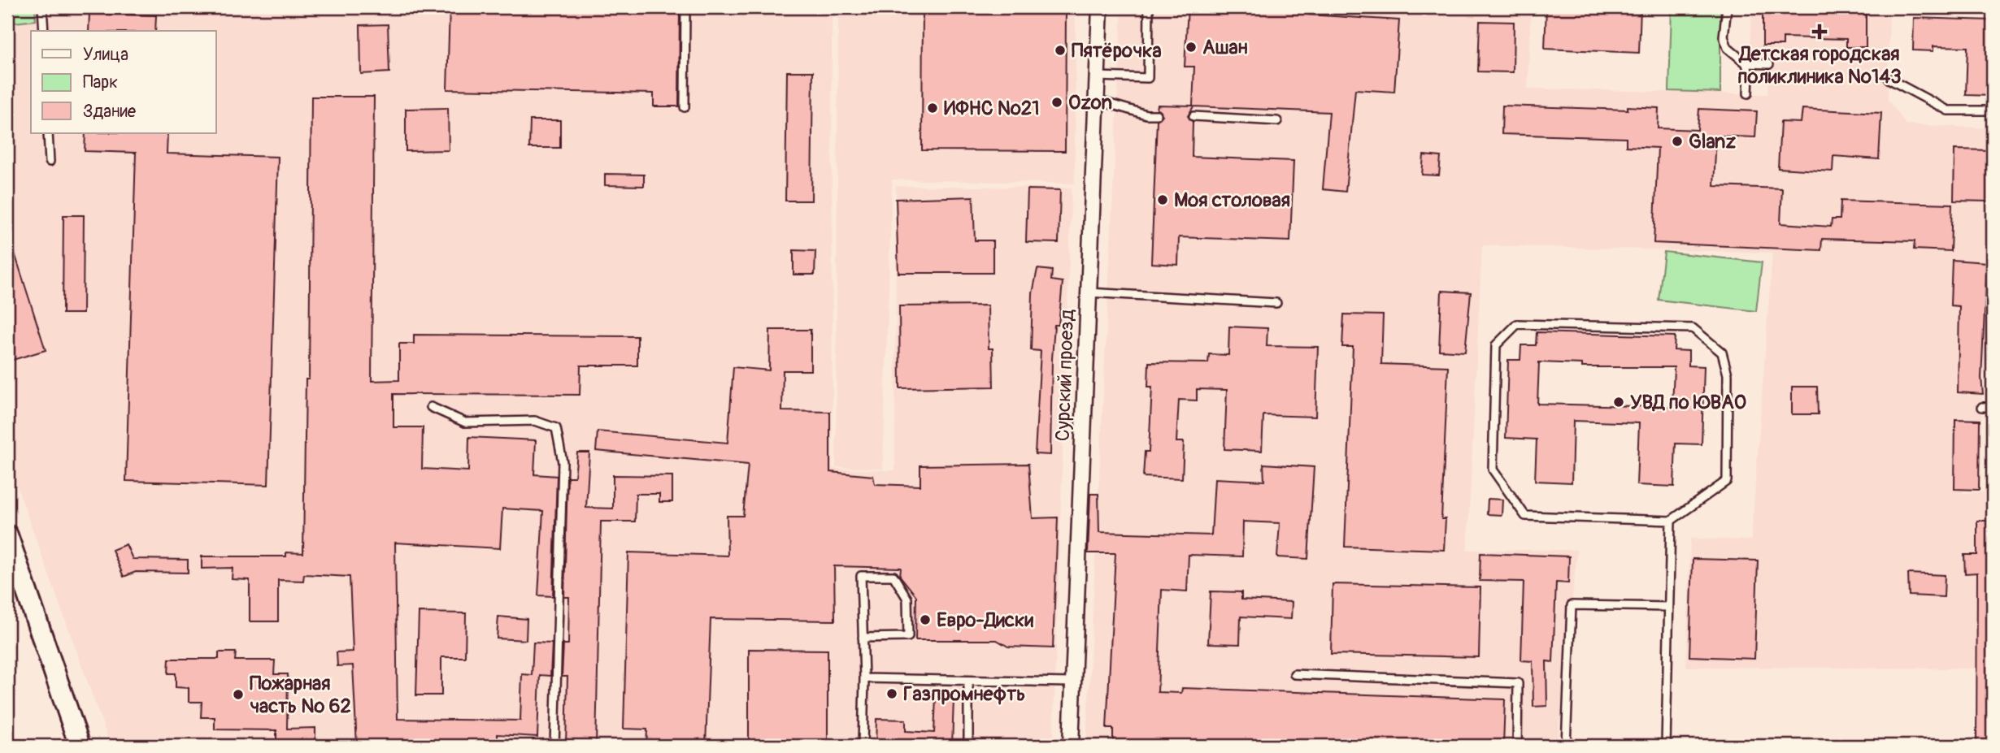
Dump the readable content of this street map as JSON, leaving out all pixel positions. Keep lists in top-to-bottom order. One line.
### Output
{"streets":{"street":["Сурский проезд"]},"places":{"health":["Детская городская поликлиника №143"],"other":["Ашан","Пятёрочка","Ozon","ИФНС №21","Glanz","Моя столовая","УВД по ЮВАО","Евро-Диски","Газпромнефть","Пожарная часть № 62"]},"legend":["Улица","Парк","Здание"]}
